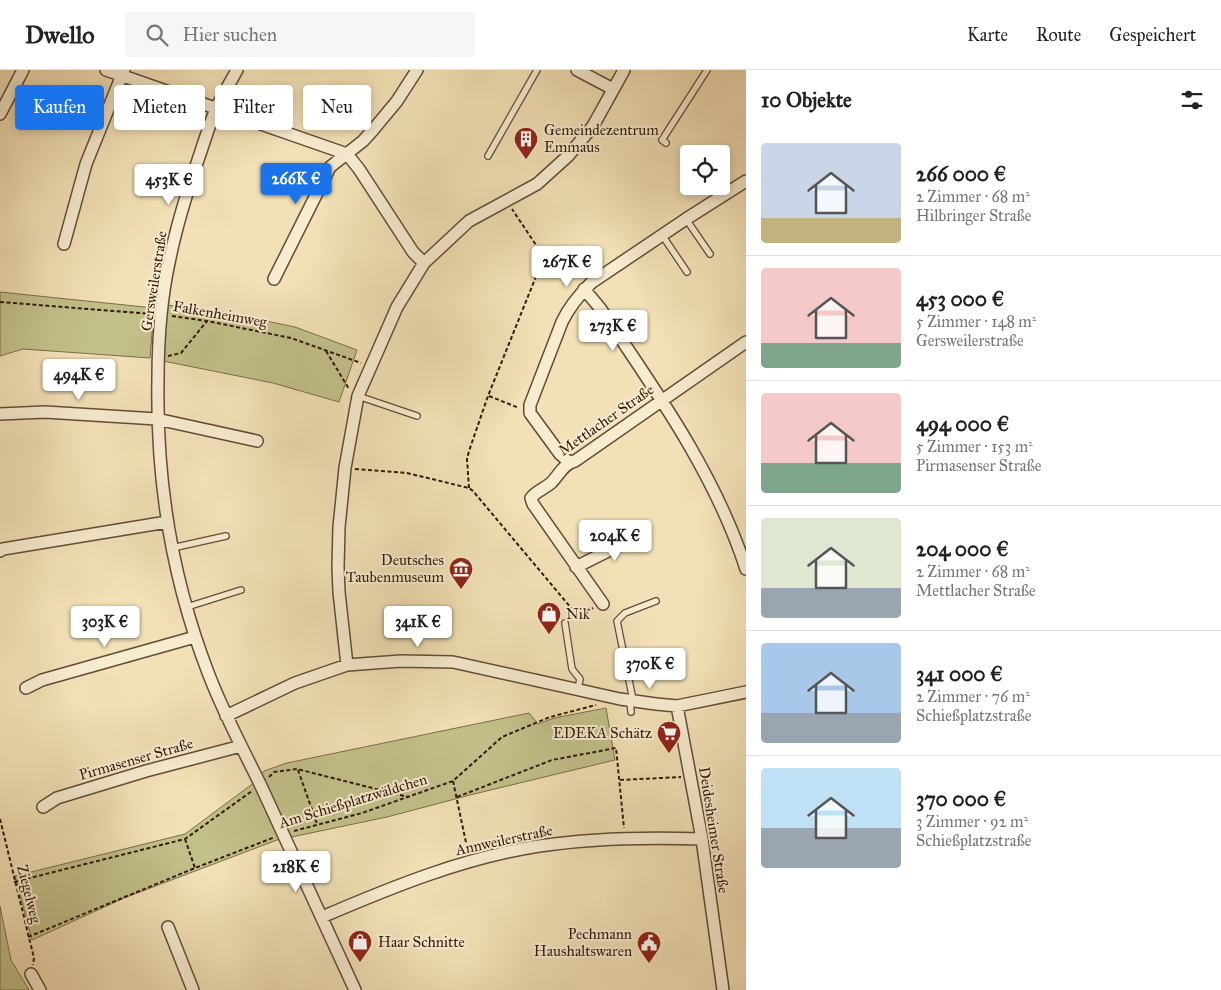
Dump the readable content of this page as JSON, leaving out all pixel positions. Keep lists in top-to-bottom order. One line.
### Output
{"streets":{"street":["Gersweilerstraße","Mettlacher Straße","Pirmasenser Straße","Deidesheimer Straße","Annweilerstraße"],"path":["Falkenheimweg","Am Schießplatzwäldchen","Ziegelweg"]},"crossings":[["Gersweilerstraße","Falkenheimweg"],["Am Schießplatzwäldchen","Ziegelweg"],["Deidesheimer Straße","Annweilerstraße"]],"places":{"building":["Gemeindezentrum Emmaus"],"museum":["Deutsches Taubenmuseum"],"shop":["Nik","Haar Schnitte"],"supermarket":["EDEKA Schätz"],"public building":["Pechmann Haushaltswaren"]},"page":{"header":"Dwello","search":"Hier suchen","nav":["Karte","Route","Gespeichert"],"heading":"10 Objekte","chip":["Kaufen","Mieten","Filter","Neu"],"list":[{"name":"266 000 €","note":"2 Zimmer · 68 m² · Hilbringer Straße"},{"name":"453 000 €","note":"5 Zimmer · 148 m² · Gersweilerstraße"},{"name":"494 000 €","note":"5 Zimmer · 153 m² · Pirmasenser Straße"},{"name":"204 000 €","note":"2 Zimmer · 68 m² · Mettlacher Straße"},{"name":"341 000 €","note":"2 Zimmer · 76 m² · Schießplatzstraße"},{"name":"370 000 €","note":"3 Zimmer · 92 m² · Schießplatzstraße"}],"price":["266K €","453K €","267K €","273K €","494K €","204K €","303K €","341K €","370K €","218K €"]}}
